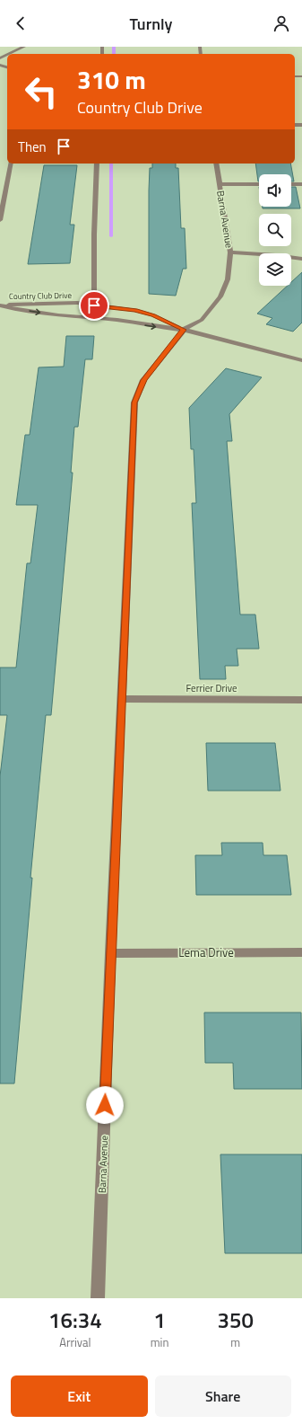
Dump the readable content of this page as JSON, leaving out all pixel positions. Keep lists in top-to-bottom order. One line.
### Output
{"streets":{"street":["Barna Avenue","Country Club Drive","Ferrier Drive","Lema Drive"]},"crossings":[["Barna Avenue","Country Club Drive"],["Barna Avenue","Ferrier Drive"],["Barna Avenue","Lema Drive"]],"page":{"header":"Turnly","turn":["310 m","Country Club Drive"],"then":"Then","eta":["16:34","Arrival","1","min","350","m"],"buttons":["Exit","Share"]}}
